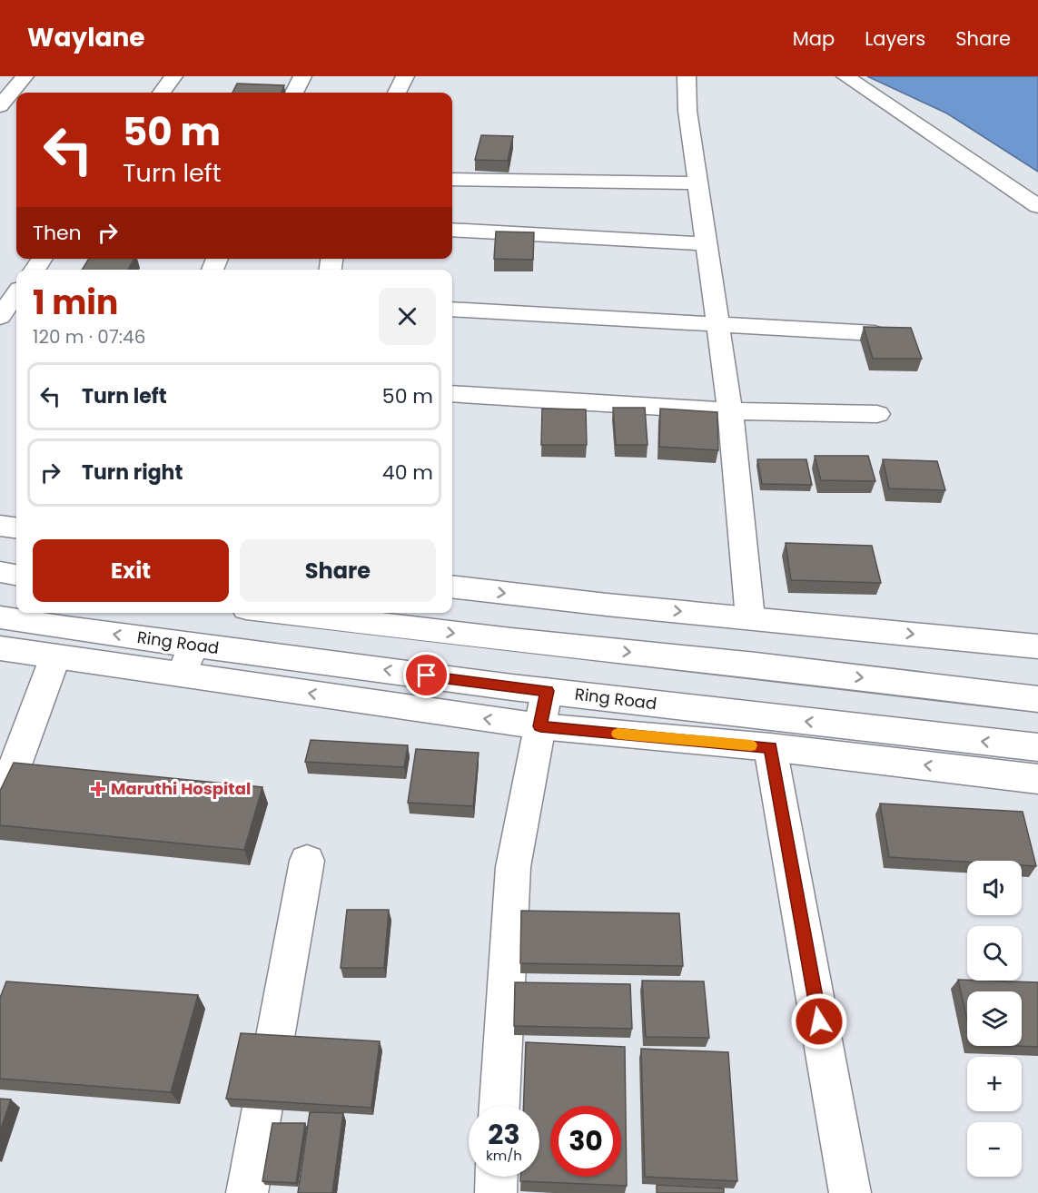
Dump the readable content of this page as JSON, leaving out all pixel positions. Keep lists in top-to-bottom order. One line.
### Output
{"streets":{"main road":["Ring Road"]},"places":{"health":["Maruthi Hospital"]},"page":{"header":"Waylane","nav":["Map","Layers","Share"],"turn":["50 m","Turn left"],"then":"Then","heading":["1 min","120 m · 07:46"],"list":[{"name":"Turn left","value":"50 m"},{"name":"Turn right","value":"40 m"}],"buttons":["Exit","Share"],"map_buttons":["+","−"],"speed":"23 km/h","limit":"30"}}
